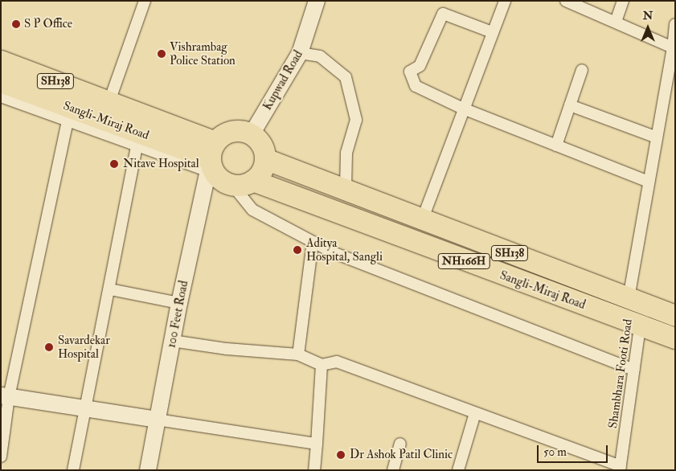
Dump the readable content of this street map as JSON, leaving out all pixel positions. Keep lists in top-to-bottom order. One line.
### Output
{"streets":{"highway":["SH138","Sangli-Miraj Road","NH166H"],"main road":["Kupwad Road","100 Feet Road"],"street":["Shambhara Footi Road"]},"crossings":[["Kupwad Road","Sangli-Miraj Road"],["Kupwad Road","100 Feet Road"],["Sangli-Miraj Road","100 Feet Road"],["Sangli-Miraj Road","Shambhara Footi Road"]],"places":["S P Office","Vishrambag Police Station","Nitave Hospital","Aditya Hospital, Sangli","Savardekar Hospital","Dr Ashok Patil Clinic"],"scale_bar":"50 m","north":"top"}
